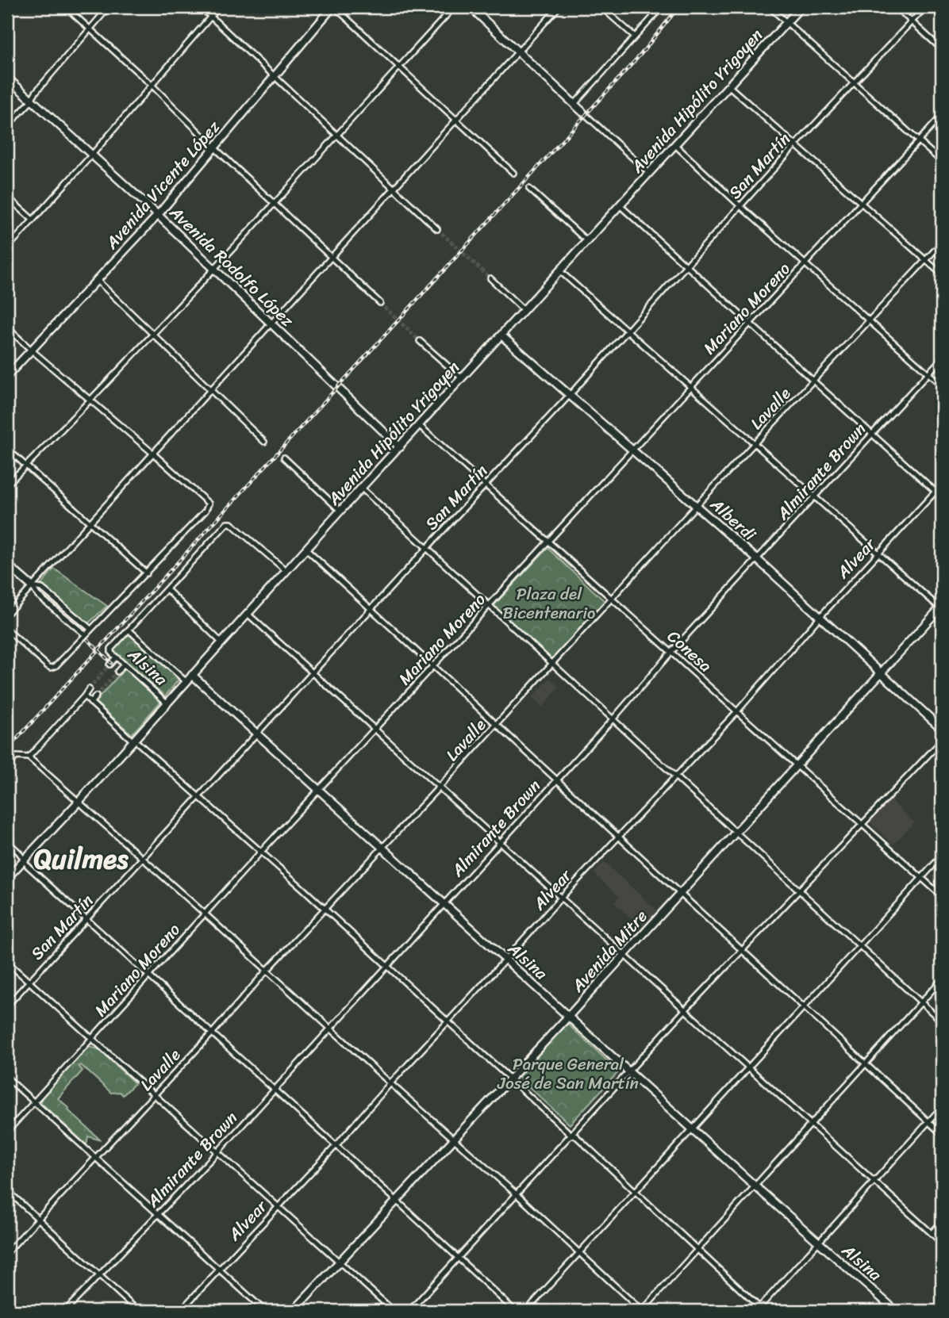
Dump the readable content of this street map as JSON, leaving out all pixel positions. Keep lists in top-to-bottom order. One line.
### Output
{"streets":{"main road":["Avenida Hipólito Yrigoyen","Avenida Vicente López","Avenida Rodolfo López","Alberdi","Alsina","Avenida Mitre"],"street":["San Martín","Mariano Moreno","Lavalle","Almirante Brown","Alvear","Conesa"]},"crossings":[["Avenida Hipólito Yrigoyen","Avenida Rodolfo López"],["Avenida Hipólito Yrigoyen","Alberdi"],["Avenida Hipólito Yrigoyen","Conesa"],["Avenida Hipólito Yrigoyen","Alsina"],["San Martín","Alberdi"],["San Martín","Conesa"],["San Martín","Alsina"],["Avenida Vicente López","Avenida Rodolfo López"],["Mariano Moreno","Alberdi"],["Mariano Moreno","Conesa"],["Mariano Moreno","Alsina"],["Lavalle","Alberdi"],["Lavalle","Conesa"],["Lavalle","Alsina"],["Almirante Brown","Alberdi"],["Almirante Brown","Conesa"],["Almirante Brown","Alsina"],["Alberdi","Alvear"],["Alberdi","Avenida Mitre"],["Alvear","Conesa"],["Alvear","Alsina"],["Conesa","Avenida Mitre"],["Alsina","Avenida Mitre"]],"districts":["Quilmes"],"parks":["Plaza del Bicentenario","Parque General José de San Martín"]}
